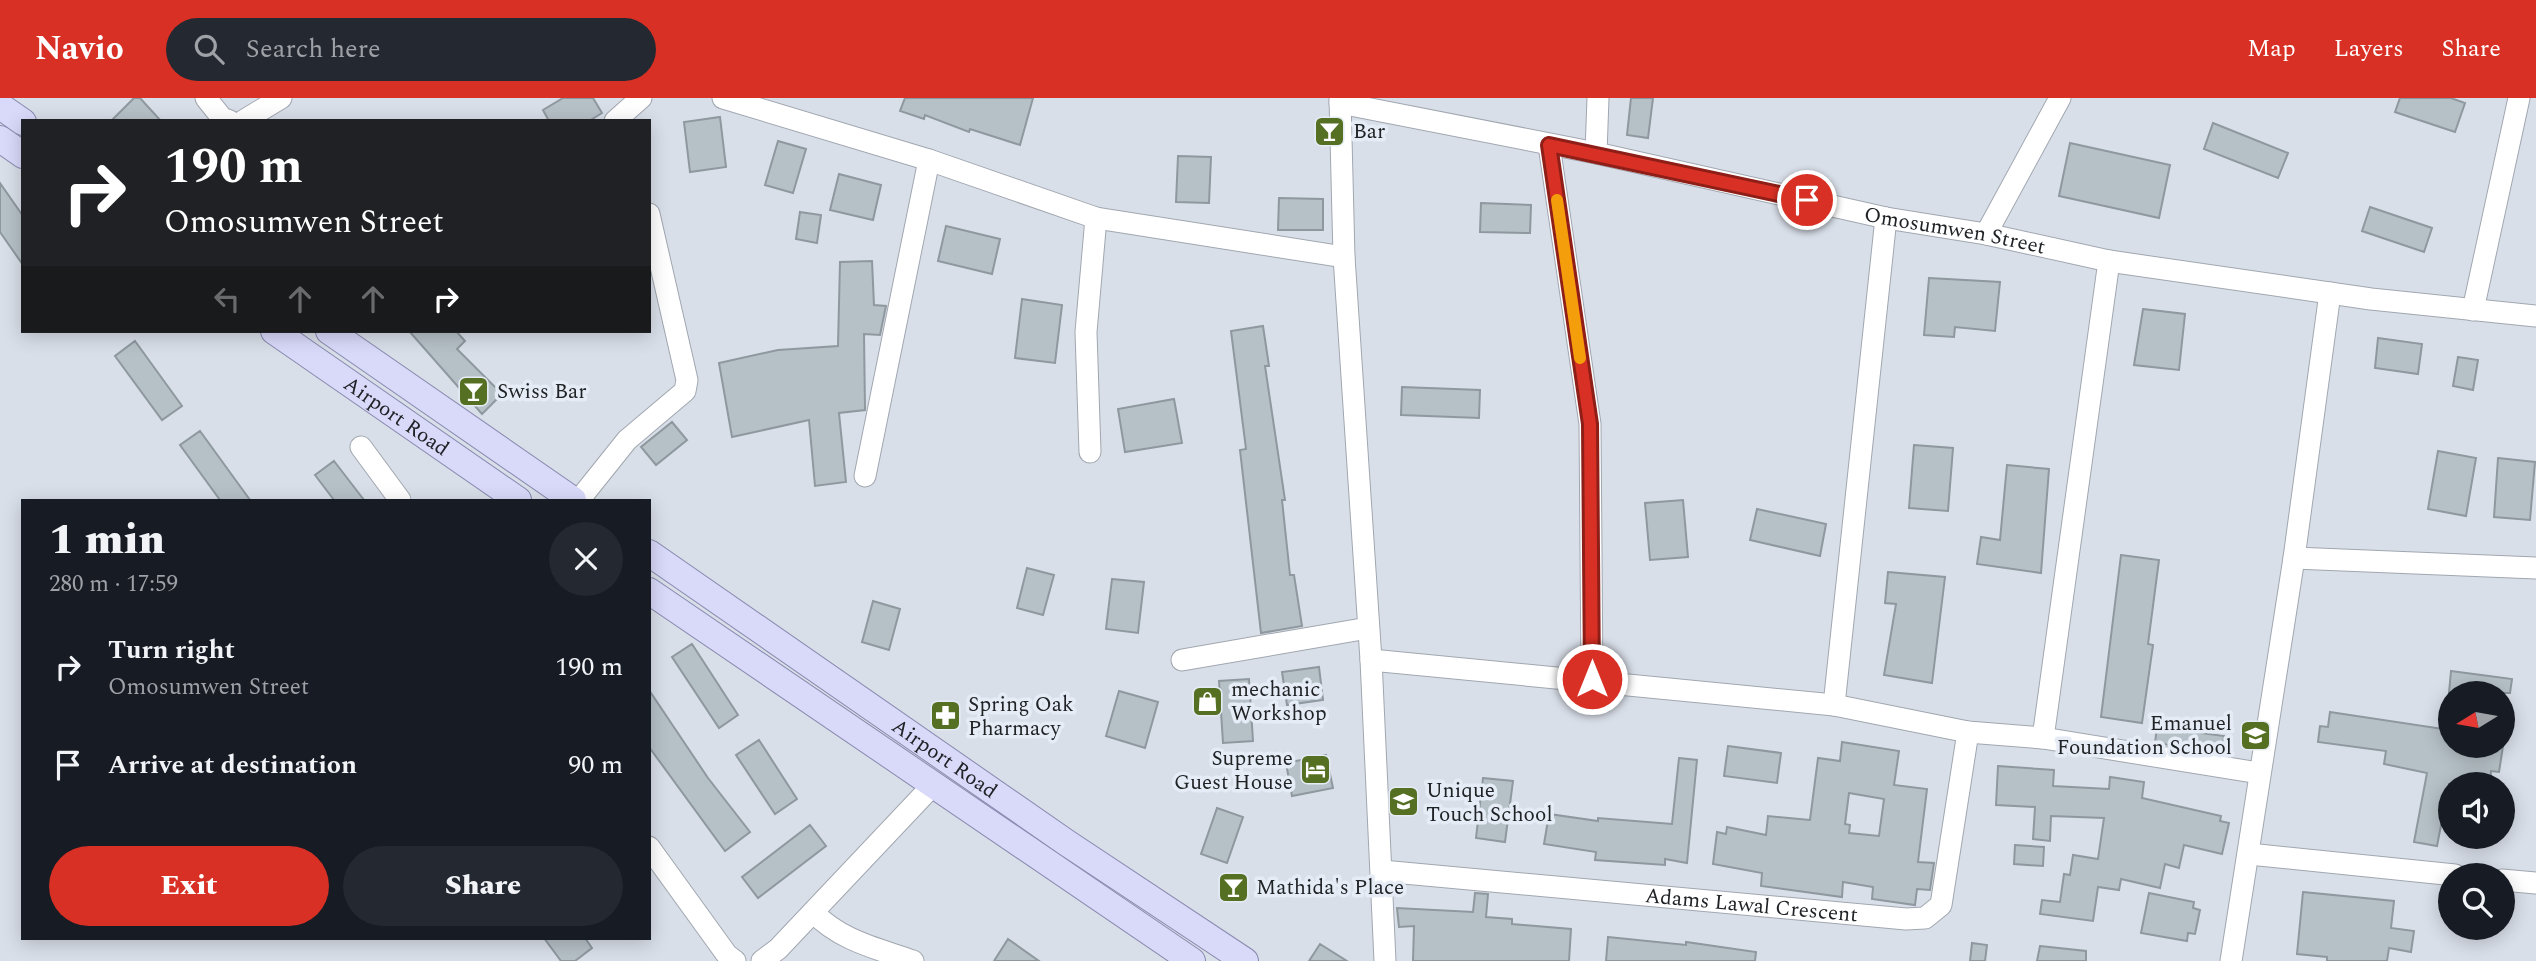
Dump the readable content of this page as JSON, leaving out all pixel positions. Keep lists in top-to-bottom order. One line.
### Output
{"streets":{"main road":["Airport Road"],"street":["Omosumwen Street","Adams Lawal Crescent"]},"places":{"bar":["Bar","Swiss Bar","Mathida's Place"],"shop":["mechanic Workshop"],"pharmacy":["Spring Oak Pharmacy"],"school or university":["Emanuel Foundation School","Unique Touch School"],"hotel":["Supreme Guest House"]},"north":"left","page":{"header":"Navio","search":"Search here","nav":["Map","Layers","Share"],"turn":["190 m","Omosumwen Street"],"heading":["1 min","280 m · 17:59"],"list":[{"name":"Turn right","note":"Omosumwen Street","value":"190 m"},{"name":"Arrive at destination","value":"90 m"}],"buttons":["Exit","Share"]}}
